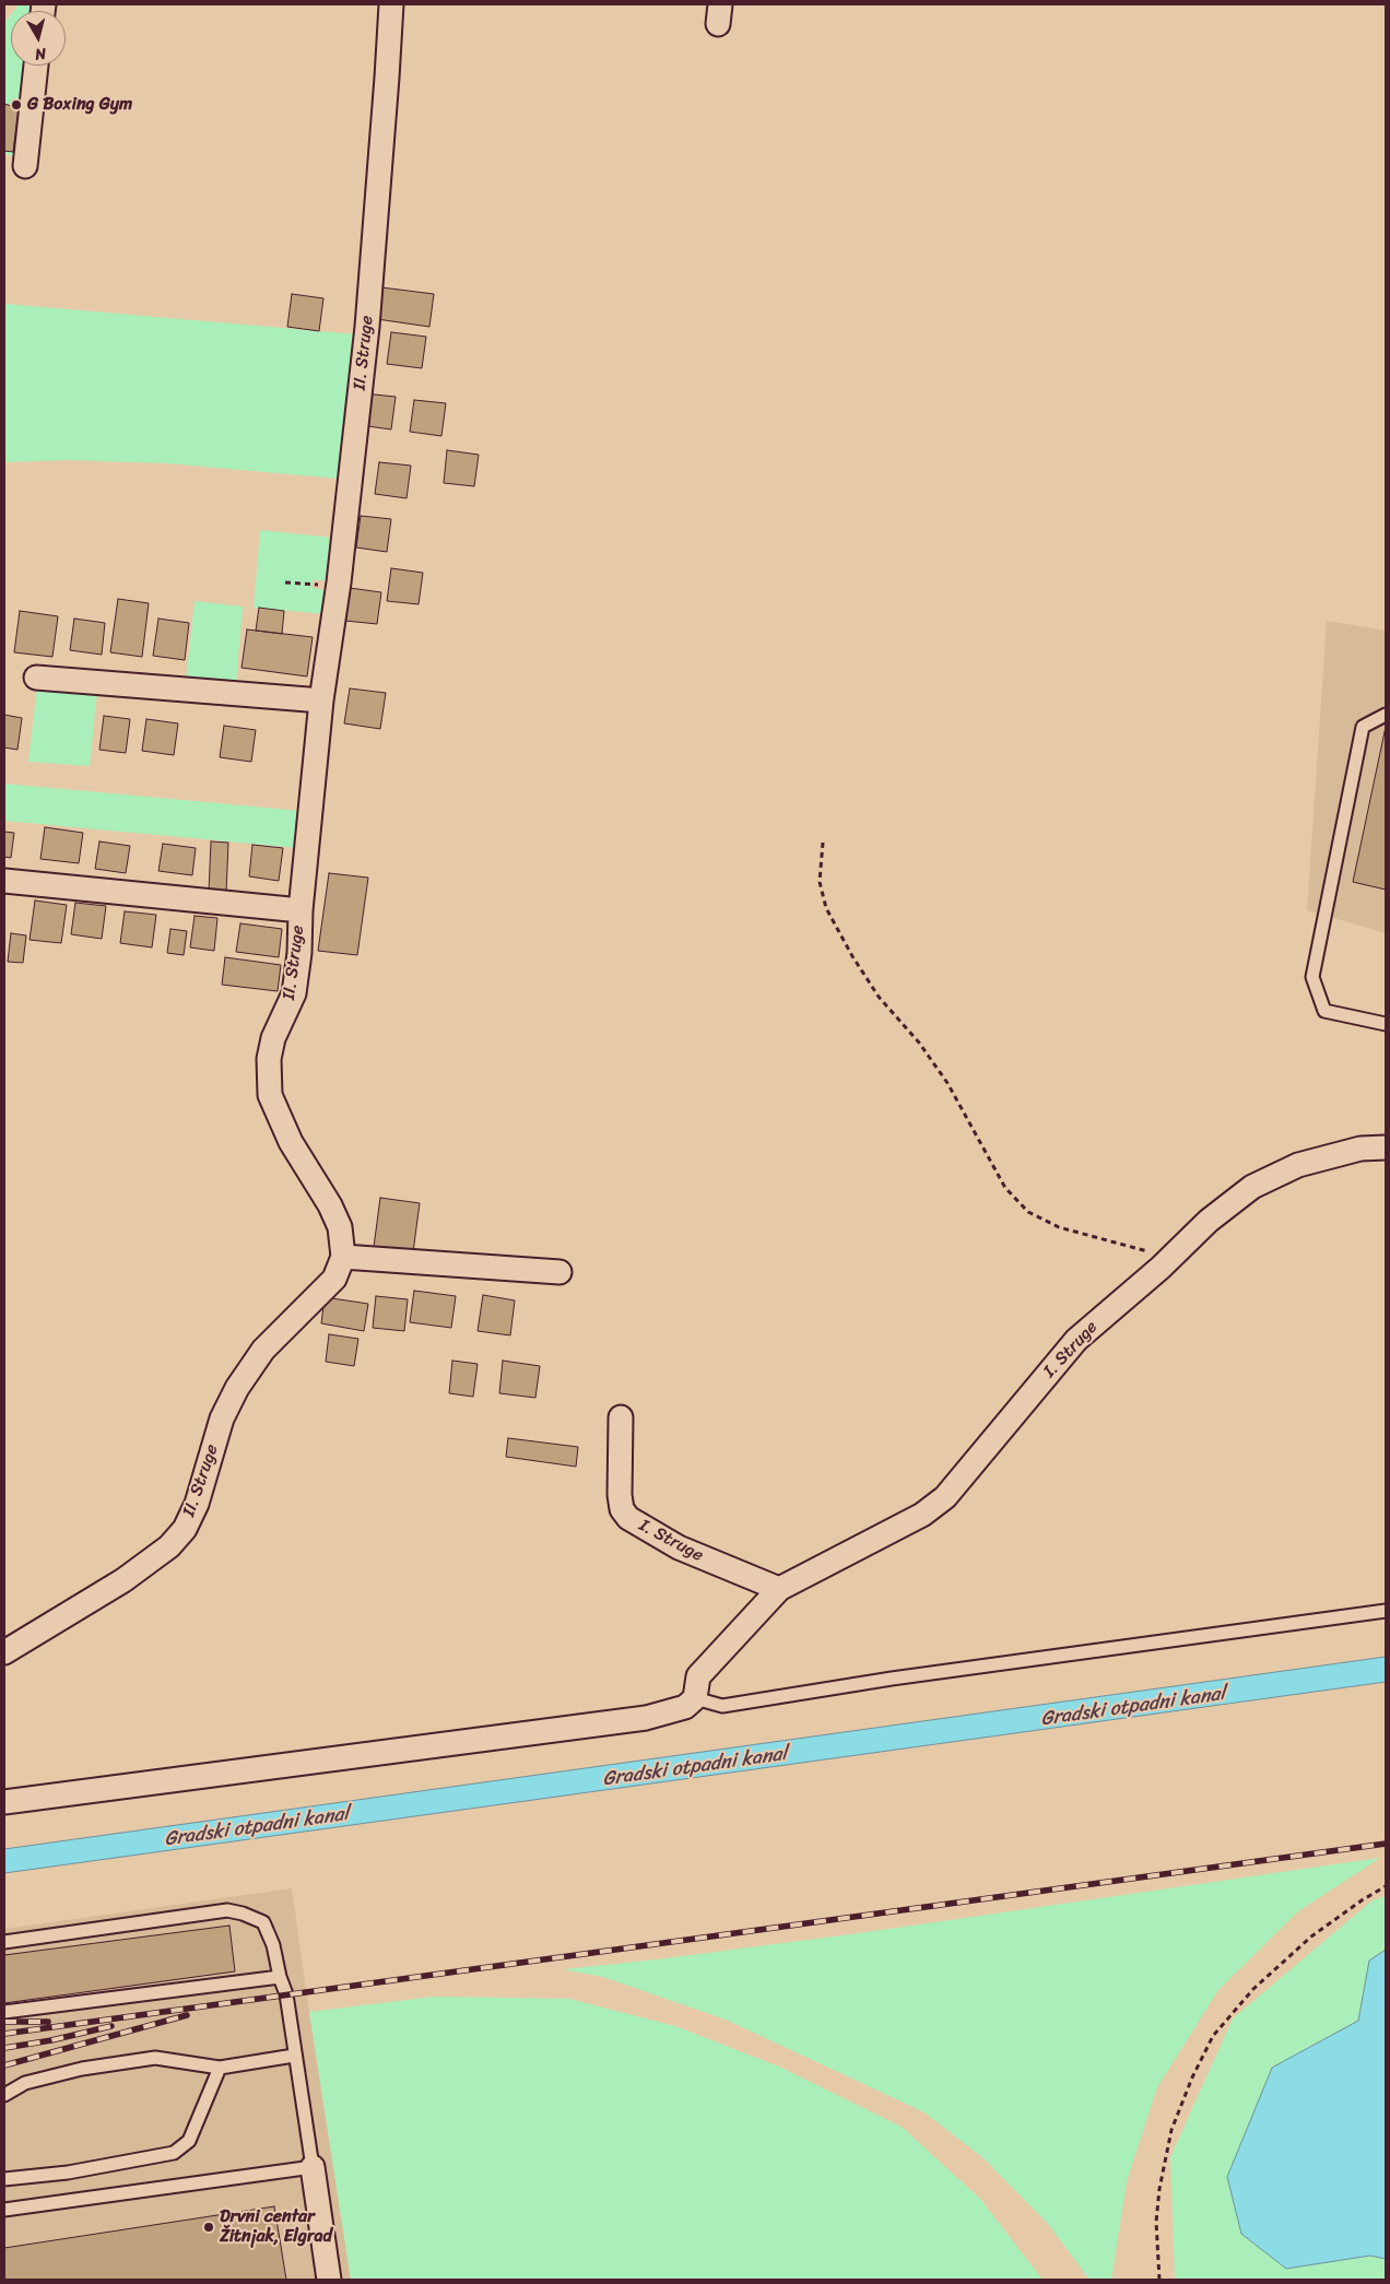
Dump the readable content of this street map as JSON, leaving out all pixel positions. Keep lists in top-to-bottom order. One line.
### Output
{"streets":{"street":["II. Struge","I. Struge"]},"water":["Gradski otpadni kanal"],"places":["G Boxing Gym","Drvni centar Žitnjak, Elgrad"],"north":"bottom"}
